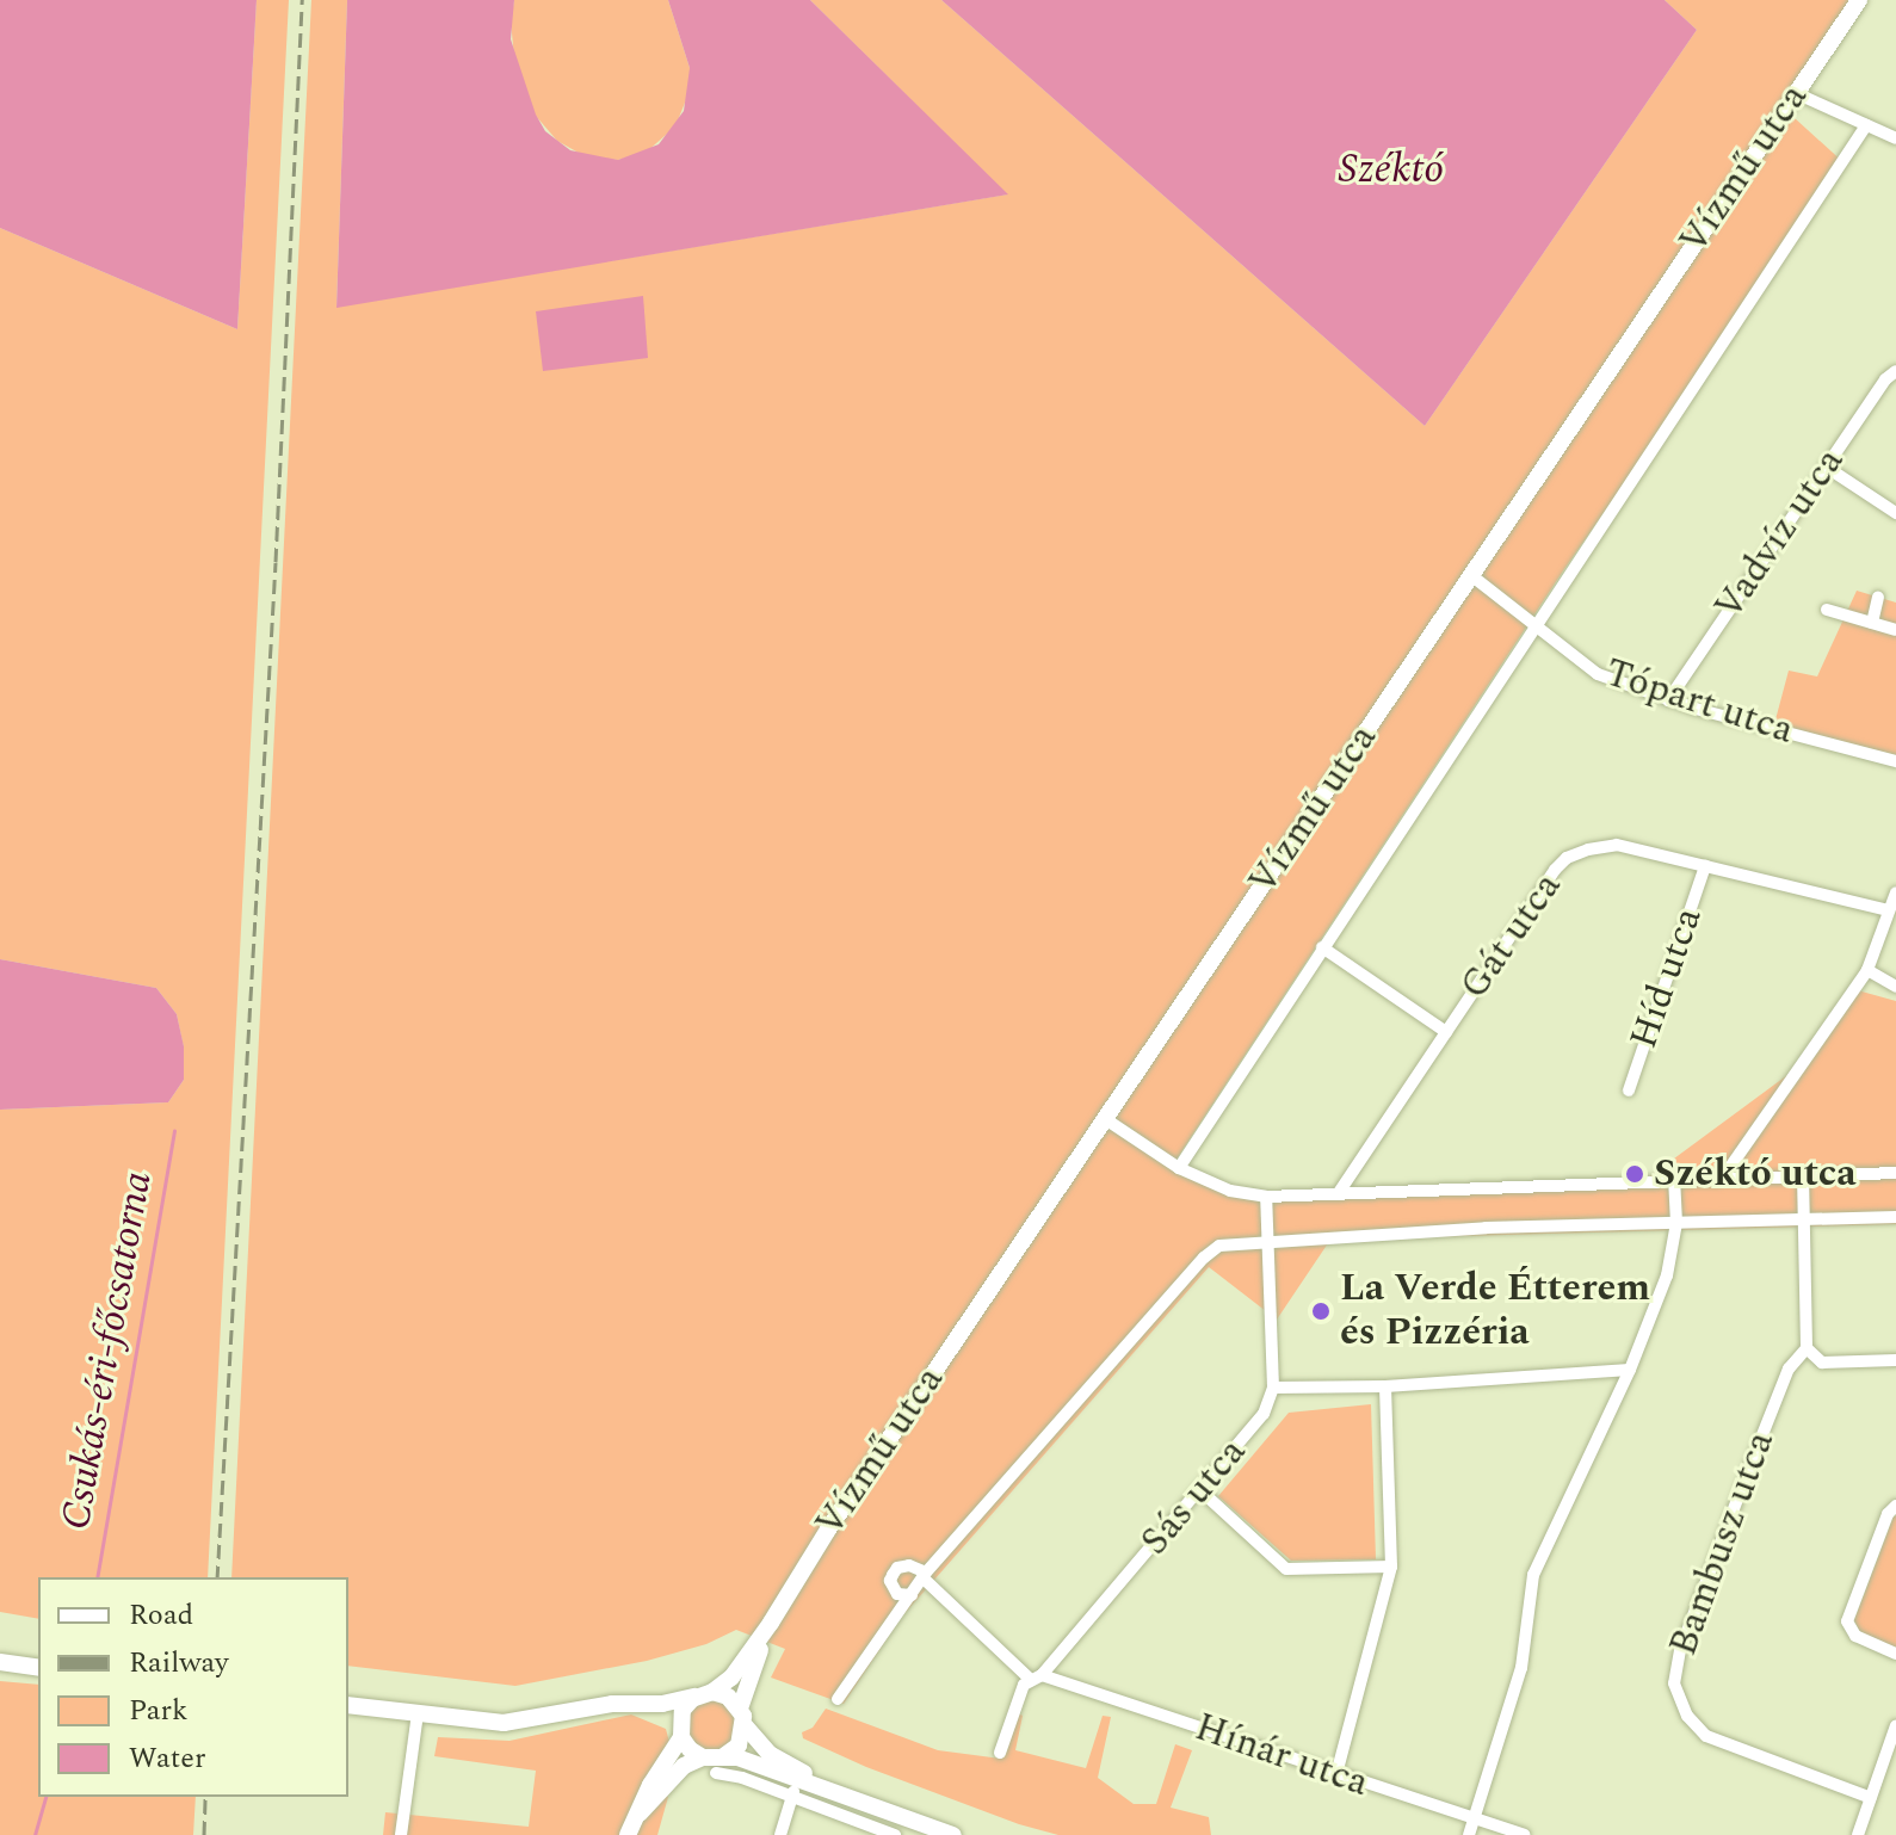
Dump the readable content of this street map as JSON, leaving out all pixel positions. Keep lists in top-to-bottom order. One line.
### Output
{"streets":{"main road":["Vízmű utca"],"street":["Vadvíz utca","Tópart utca","Gát utca","Híd utca","Sás utca","Bambusz utca","Hínár utca"]},"crossings":[["Vízmű utca","Tópart utca"],["Vadvíz utca","Tópart utca"],["Gát utca","Híd utca"],["Sás utca","Hínár utca"]],"water":["Széktó","Csukás-éri-főcsatorna"],"places":["Széktó utca","La Verde Étterem és Pizzéria"],"legend":["Road","Railway","Park","Water"]}
